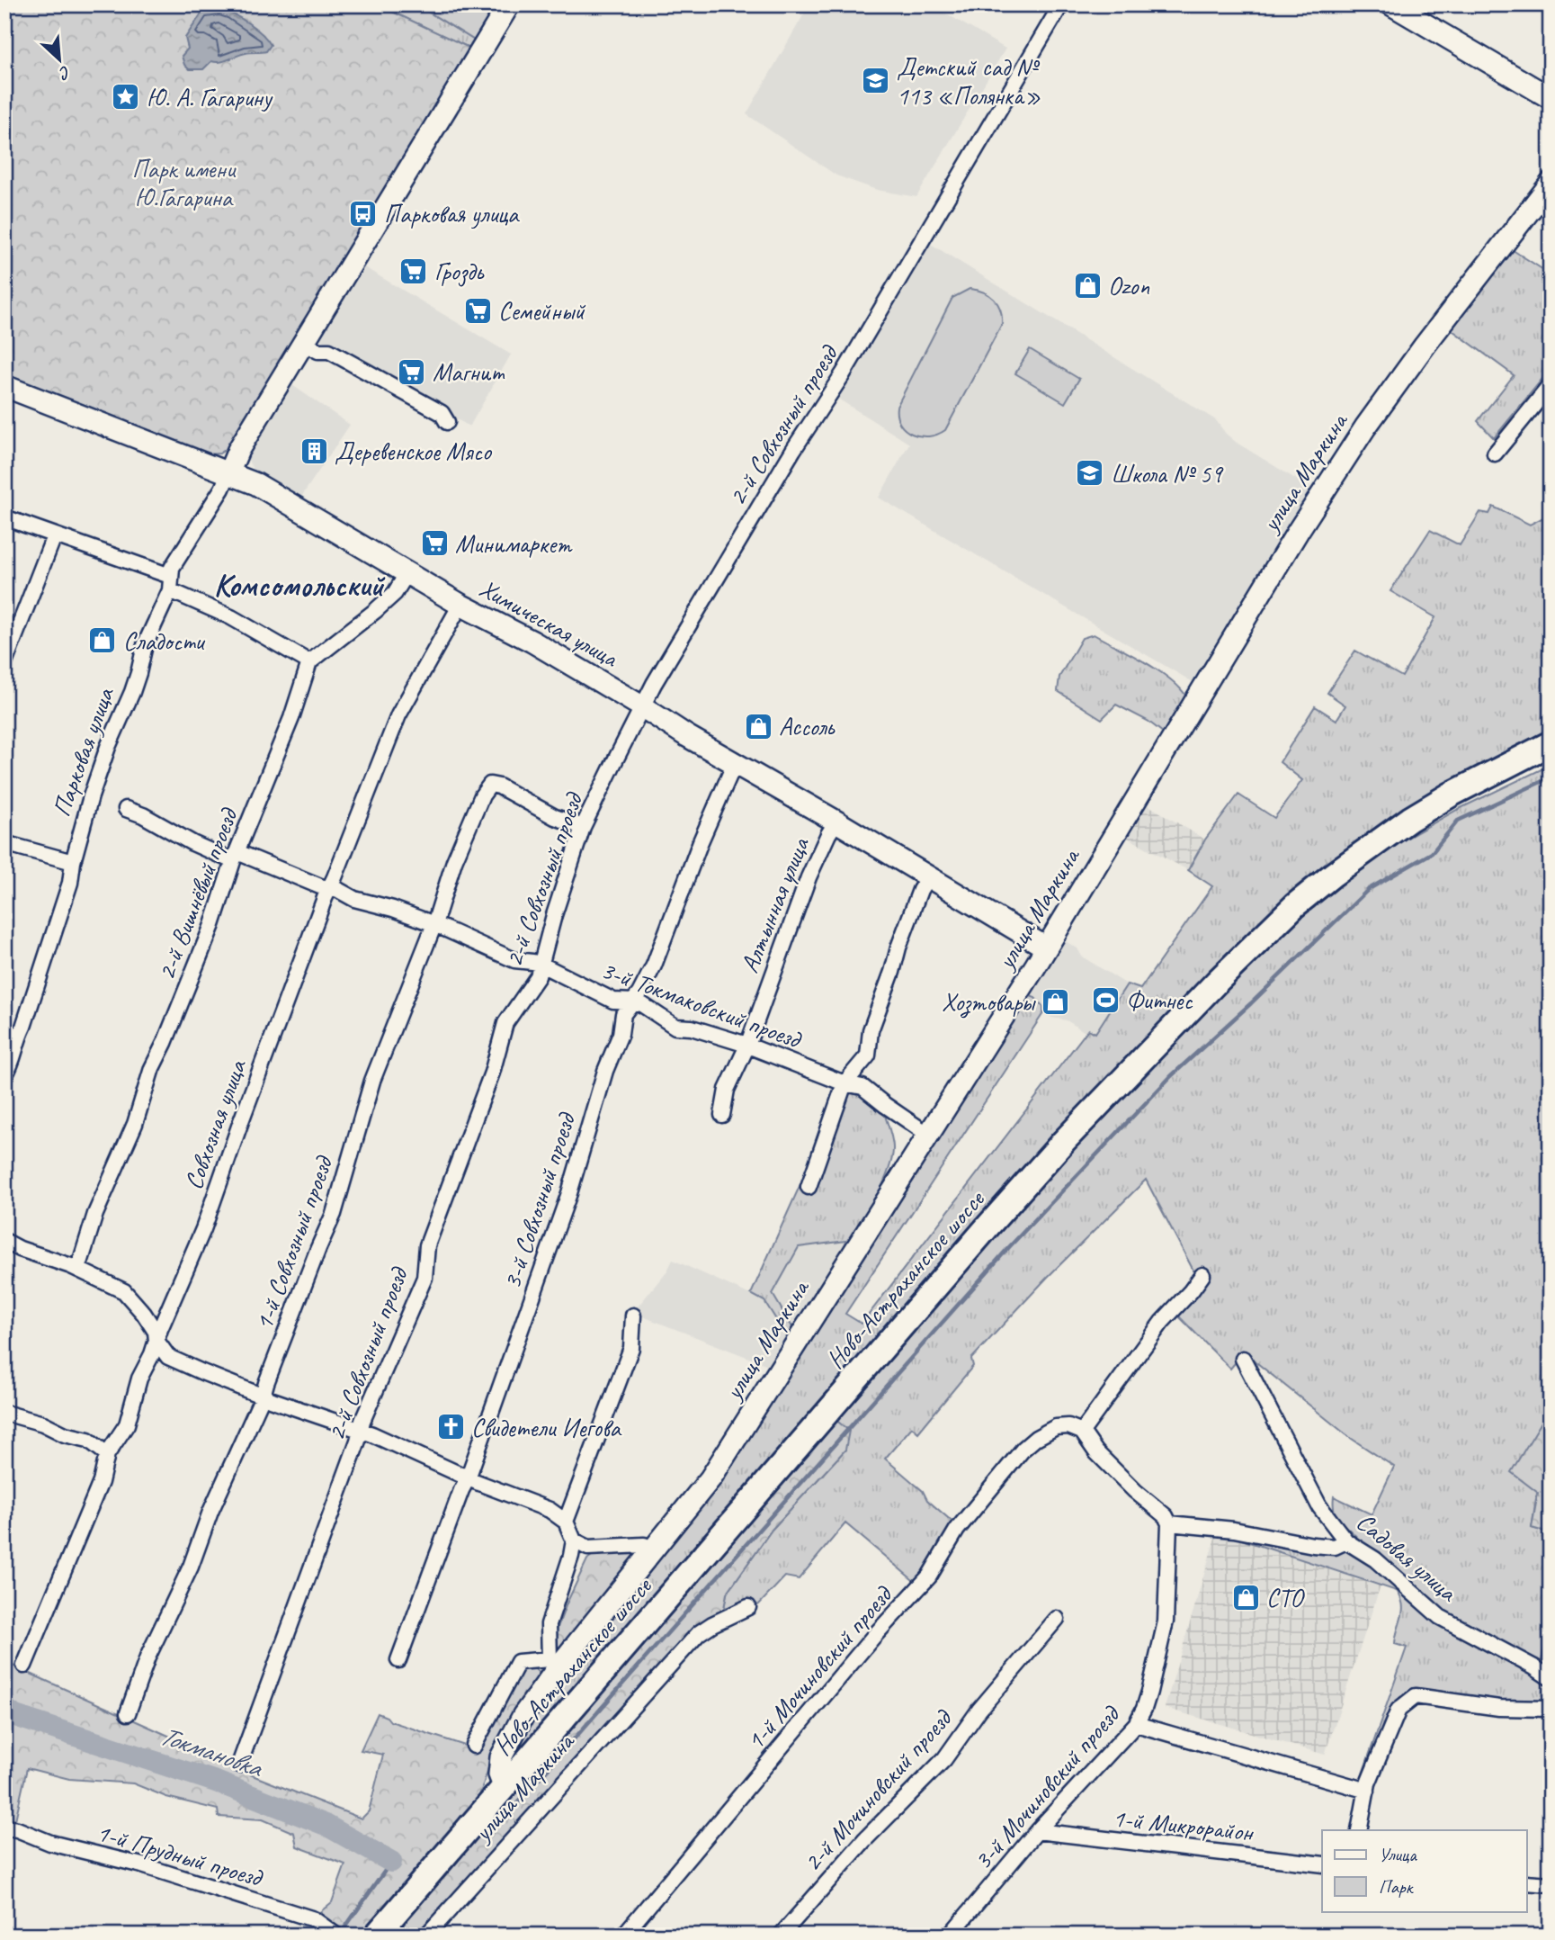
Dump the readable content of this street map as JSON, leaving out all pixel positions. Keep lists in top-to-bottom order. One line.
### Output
{"streets":{"main road":["Ново-Астраханское шоссе"],"street":["2-й Совхозный проезд","улица Маркина","Химическая улица","Парковая улица","2-й Вишнёвый проезд","Алтынная улица","3-й Токмаковский проезд","Совхозная улица","3-й Совхозный проезд","1-й Совхозный проезд","Садовая улица","1-й Мочиновский проезд","3-й Мочиновский проезд","2-й Мочиновский проезд","1-й Микрорайон","1-й Прудный проезд"]},"crossings":[["2-й Совхозный проезд","Химическая улица"],["2-й Совхозный проезд","3-й Токмаковский проезд"],["2-й Совхозный проезд","1-й Совхозный проезд"],["улица Маркина","Химическая улица"],["улица Маркина","3-й Токмаковский проезд"],["улица Маркина","Ново-Астраханское шоссе"],["Химическая улица","Парковая улица"],["Химическая улица","Алтынная улица"],["Химическая улица","Совхозная улица"],["Химическая улица","3-й Совхозный проезд"],["2-й Вишнёвый проезд","3-й Токмаковский проезд"],["Алтынная улица","3-й Токмаковский проезд"],["3-й Токмаковский проезд","Совхозная улица"],["3-й Токмаковский проезд","3-й Совхозный проезд"],["3-й Токмаковский проезд","1-й Совхозный проезд"],["3-й Мочиновский проезд","1-й Микрорайон"]],"districts":["Комсомольский"],"water":["Токмановка"],"parks":["Парк имени Ю.Гагарина"],"places":{"school or university":["Детский сад № 113 «Полянка»","Школа № 59"],"place":["Ю. А. Гагарину"],"bus stop":["Парковая улица"],"supermarket":["Гроздь","Семейный","Магнит","Минимаркет"],"shop":["Ozon","Сладости","Ассоль","Хозтовары","СТО"],"building":["Деревенское Мясо"],"sports":["Фитнес"],"church":["Свидетели Иегова"]},"legend":["Улица","Парк"],"north":"bottom right"}
